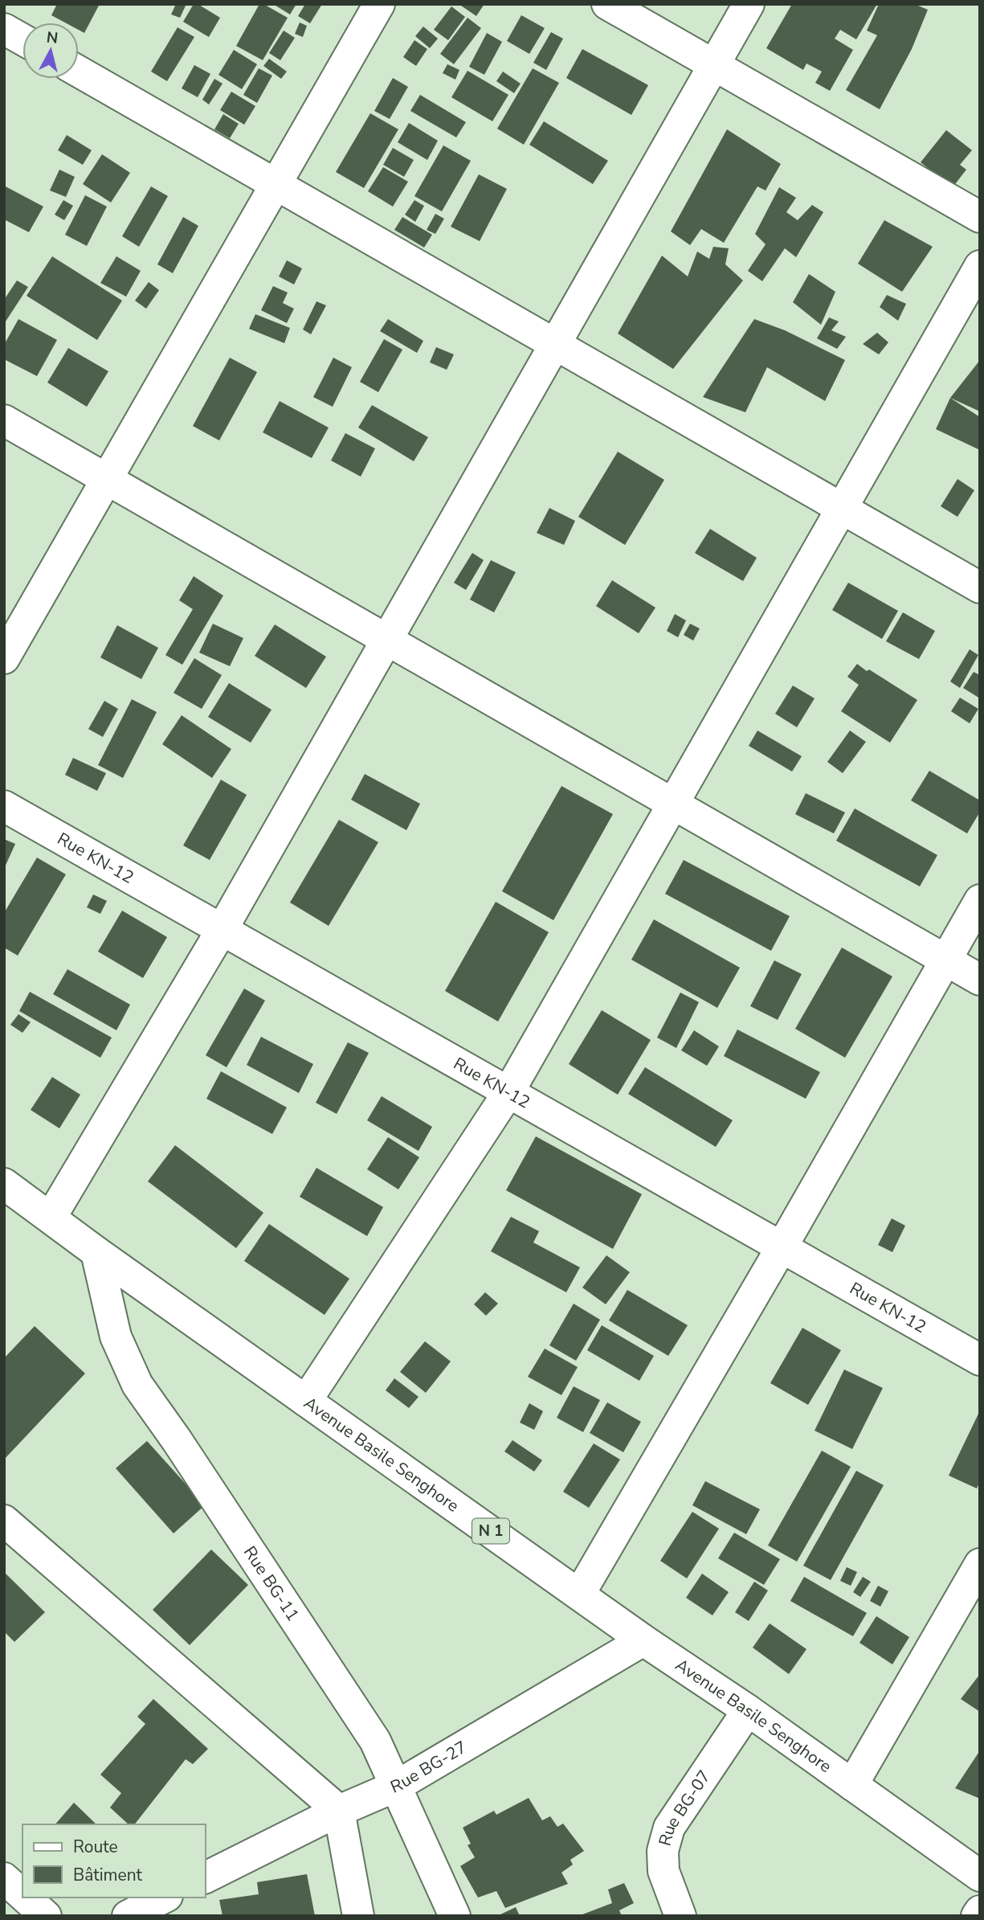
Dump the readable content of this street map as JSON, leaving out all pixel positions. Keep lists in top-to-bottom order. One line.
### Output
{"streets":{"main road":["Rue KN-12","Avenue Basile Senghore","N 1","Rue BG-11","Rue BG-27","Rue BG-07"]},"crossings":[["Avenue Basile Senghore","Rue BG-11"],["Avenue Basile Senghore","Rue BG-27"],["Avenue Basile Senghore","Rue BG-07"],["Rue BG-11","Rue BG-27"]],"legend":["Route","Bâtiment"],"north":"top"}
